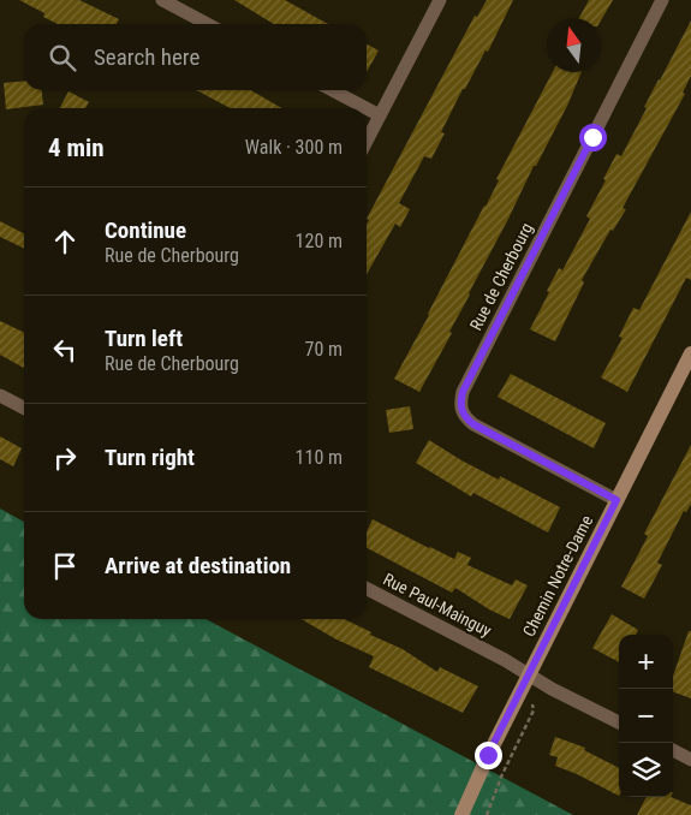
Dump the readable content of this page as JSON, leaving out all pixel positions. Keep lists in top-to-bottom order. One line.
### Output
{"streets":{"street":["Rue de Cherbourg","Chemin Notre-Dame","Rue Paul-Mainguy"]},"crossings":[["Rue de Cherbourg","Chemin Notre-Dame"],["Chemin Notre-Dame","Rue Paul-Mainguy"]],"north":"top","page":{"search":"Search here","heading":["4 min","Walk · 300 m"],"list":[["Continue","Rue de Cherbourg","120 m"],["Turn left","Rue de Cherbourg","70 m"],["Turn right","110 m"],"Arrive at destination"],"map_buttons":["+","−"]}}
